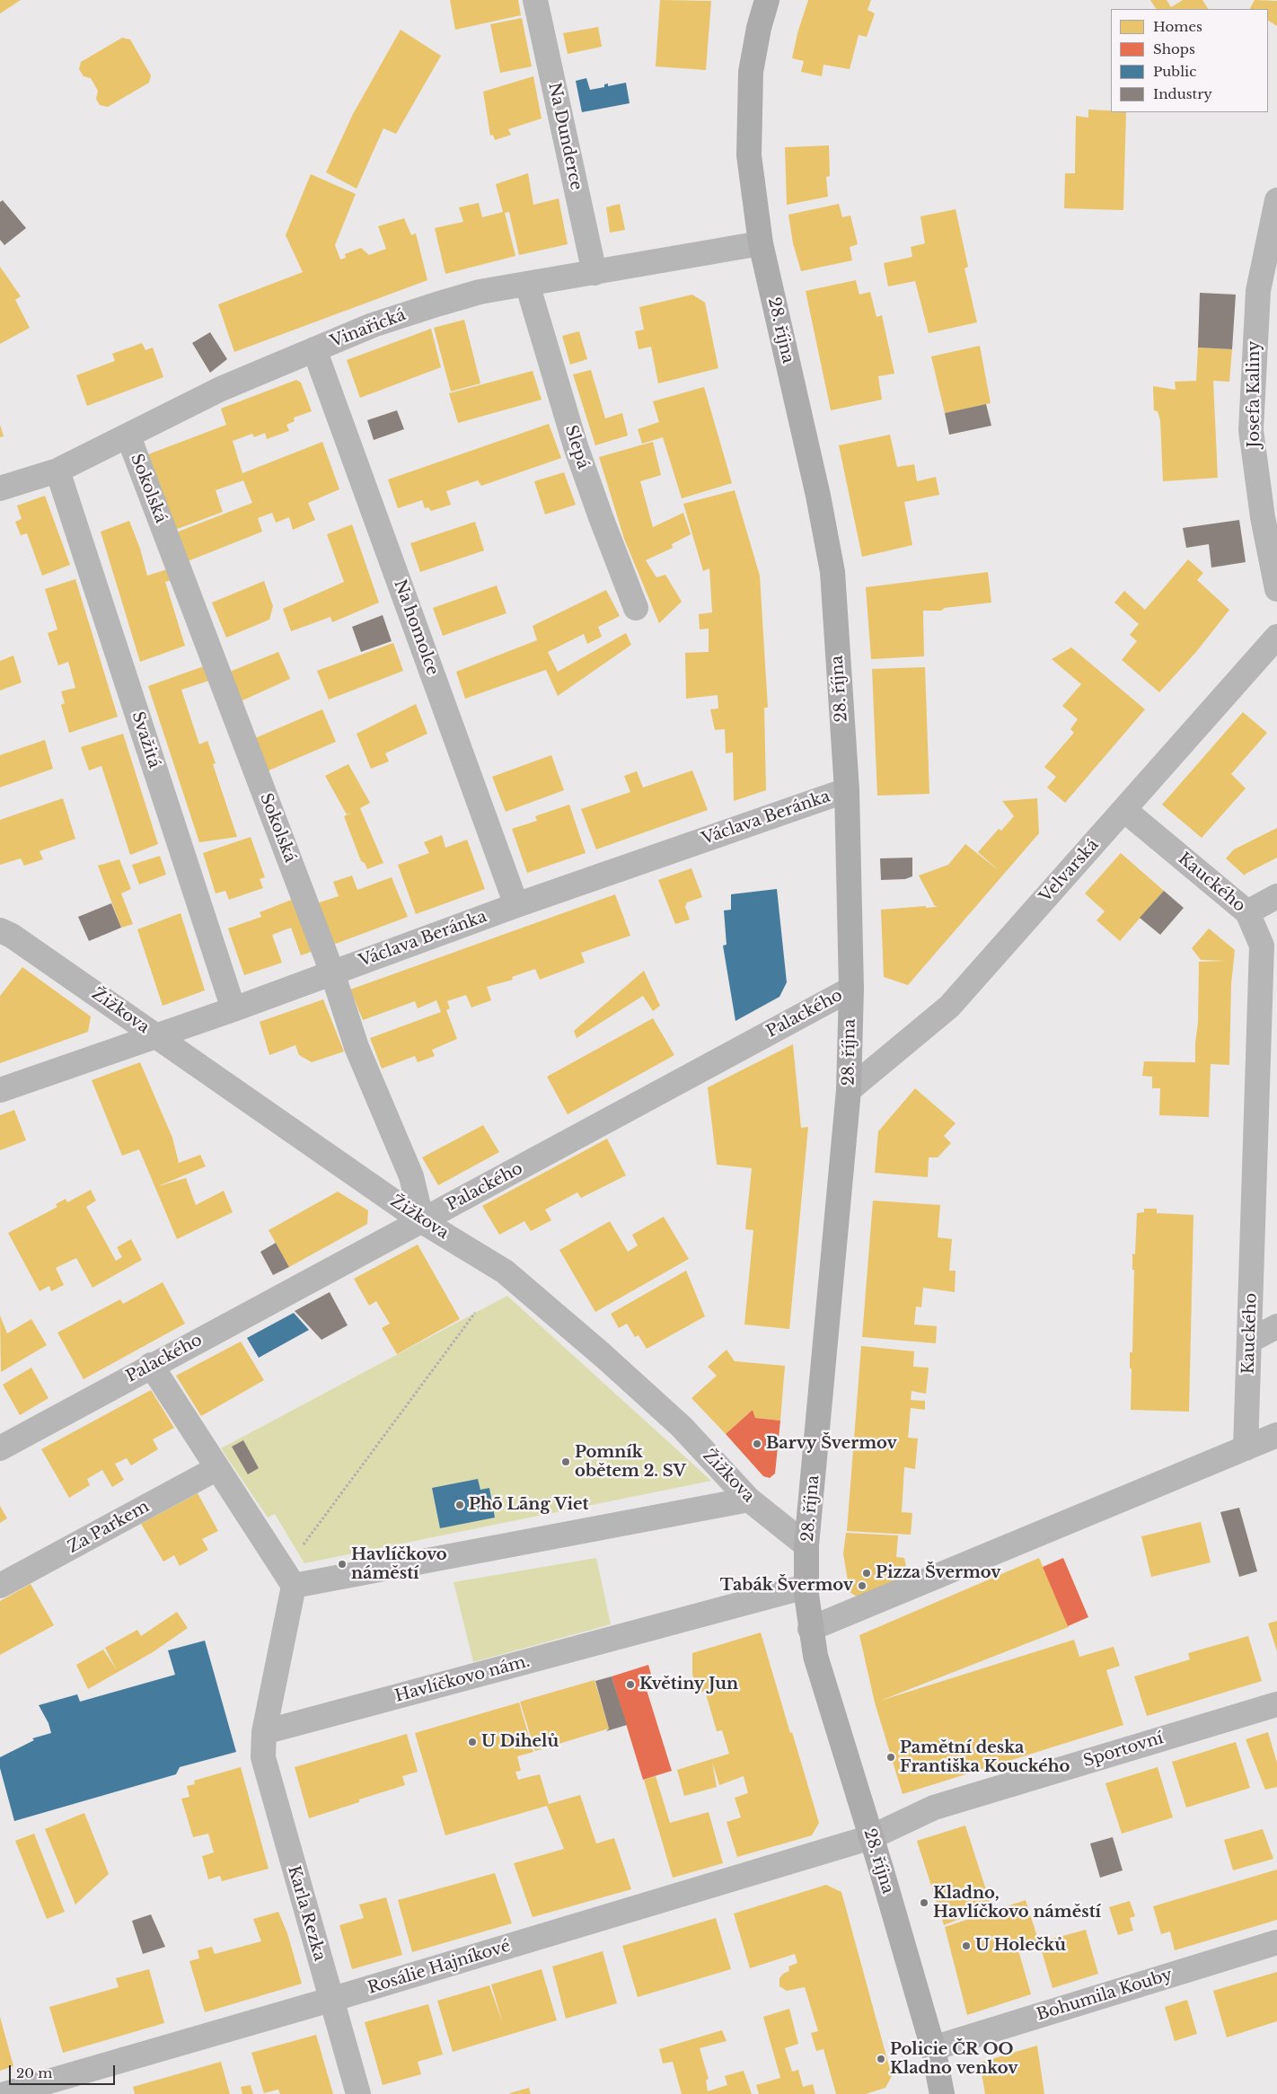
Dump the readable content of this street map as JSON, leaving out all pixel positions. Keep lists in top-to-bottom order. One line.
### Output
{"streets":{"main road":["28. října"],"street":["Na Dunderce","Vinařická","Josefa Kaliny","Slepá","Sokolská","Na homolce","Svažitá","Václava Beránka","Velvarská","Kauckého","Žižkova","Palackého","Za Parkem","Havlíčkovo nám.","Sportovní","Karla Rezka","Rosálie Hajníkové","Bohumila Kouby"]},"crossings":[["Na Dunderce","Vinařická"],["Vinařická","28. října"],["Vinařická","Slepá"],["Vinařická","Sokolská"],["Vinařická","Na homolce"],["Vinařická","Svažitá"],["28. října","Václava Beránka"],["28. října","Velvarská"],["28. října","Žižkova"],["28. října","Palackého"],["28. října","Havlíčkovo nám."],["28. října","Sportovní"],["28. října","Rosálie Hajníkové"],["28. října","Bohumila Kouby"],["Sokolská","Václava Beránka"],["Sokolská","Žižkova"],["Sokolská","Palackého"],["Na homolce","Václava Beránka"],["Svažitá","Václava Beránka"],["Václava Beránka","Žižkova"],["Velvarská","Kauckého"],["Žižkova","Palackého"],["Havlíčkovo nám.","Karla Rezka"],["Sportovní","Rosálie Hajníkové"],["Karla Rezka","Rosálie Hajníkové"]],"places":["Barvy Švermov","Pomník obětem 2. SV","Phõ Lãng Viet","Havlíčkovo náměstí","Pizza Švermov","Tabák Švermov","Květiny Jun","U Dihelů","Pamětní deska Františka Kouckého","Kladno, Havlíčkovo náměstí","U Holečků","Policie ČR OO Kladno venkov"],"legend":["Homes","Shops","Public","Industry"],"scale_bar":"20 m"}
